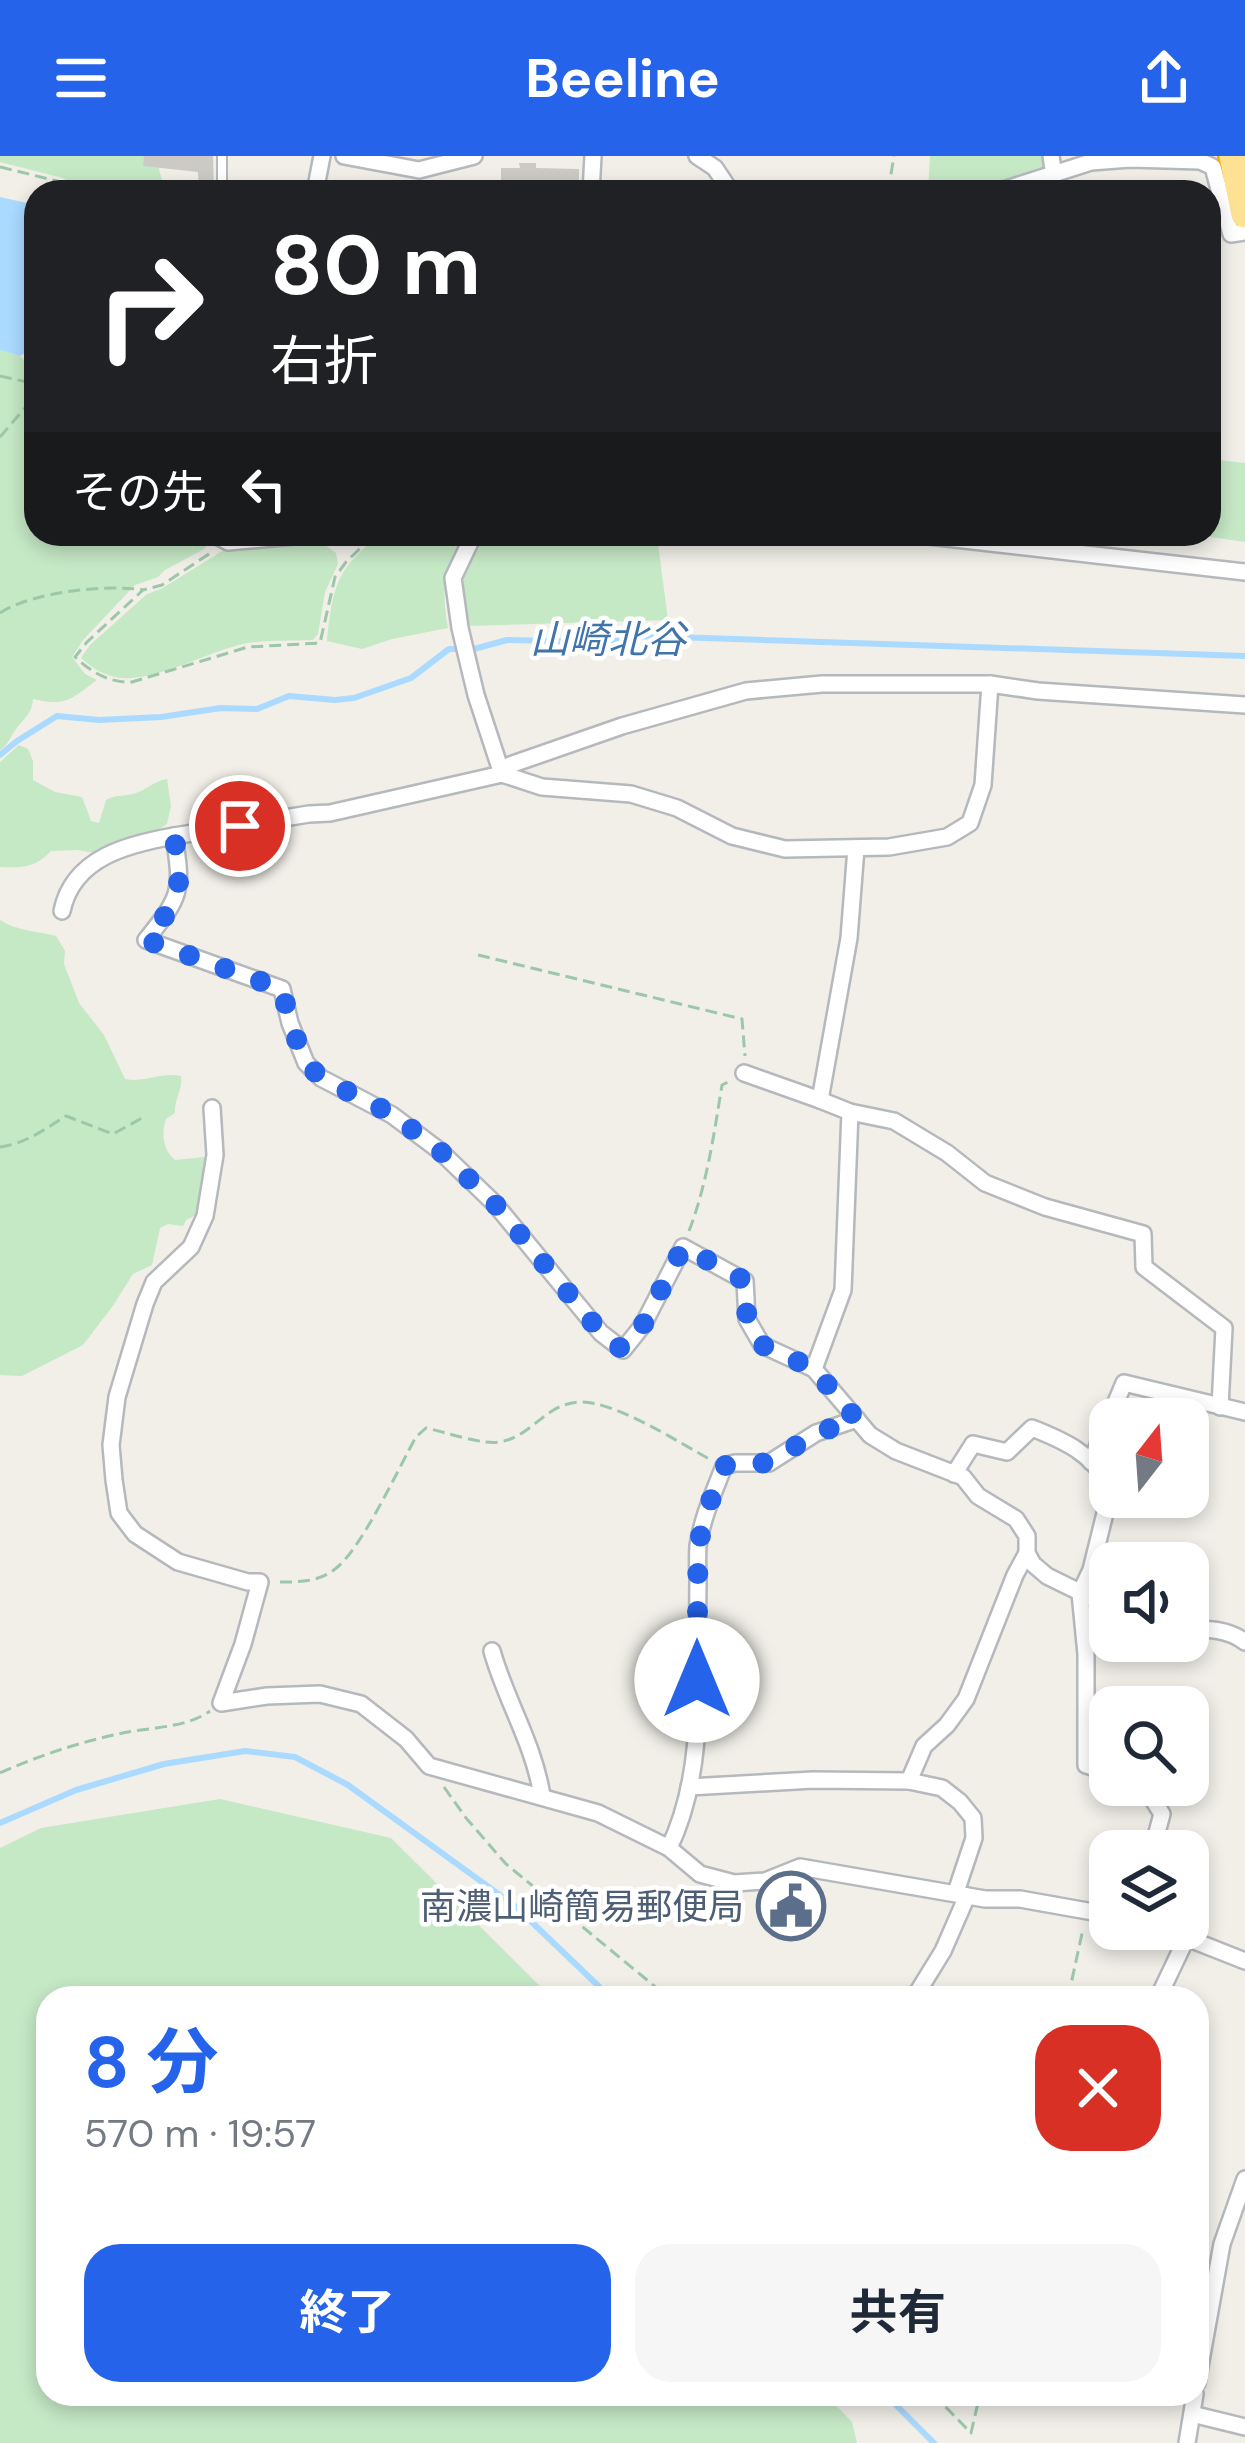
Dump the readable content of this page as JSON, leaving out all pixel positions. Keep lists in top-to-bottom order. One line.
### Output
{"water":["山崎北谷"],"places":{"public building":["南濃山崎簡易郵便局"]},"north":"top","page":{"header":"Beeline","turn":["80 m","右折"],"then":"その先","heading":["8 分","570 m · 19:57"],"buttons":["終了","共有"]}}
